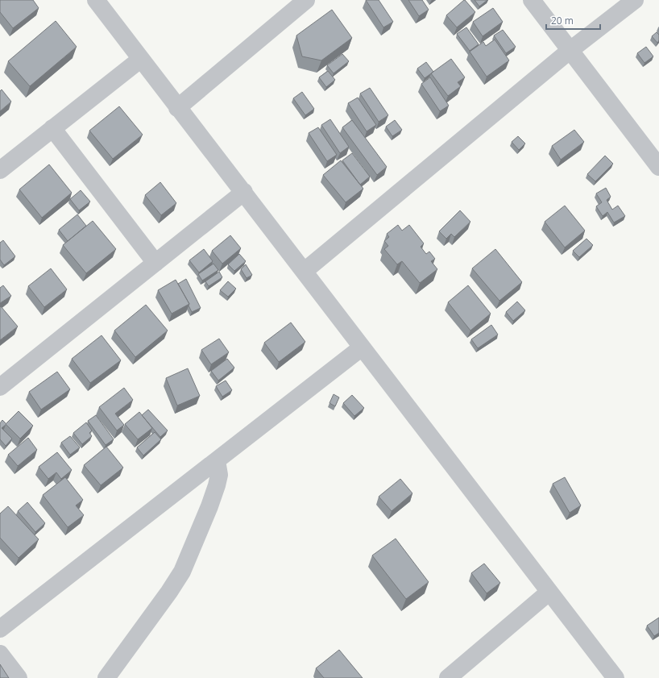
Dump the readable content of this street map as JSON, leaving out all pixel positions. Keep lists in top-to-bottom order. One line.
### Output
{"scale_bar":"20 m"}
